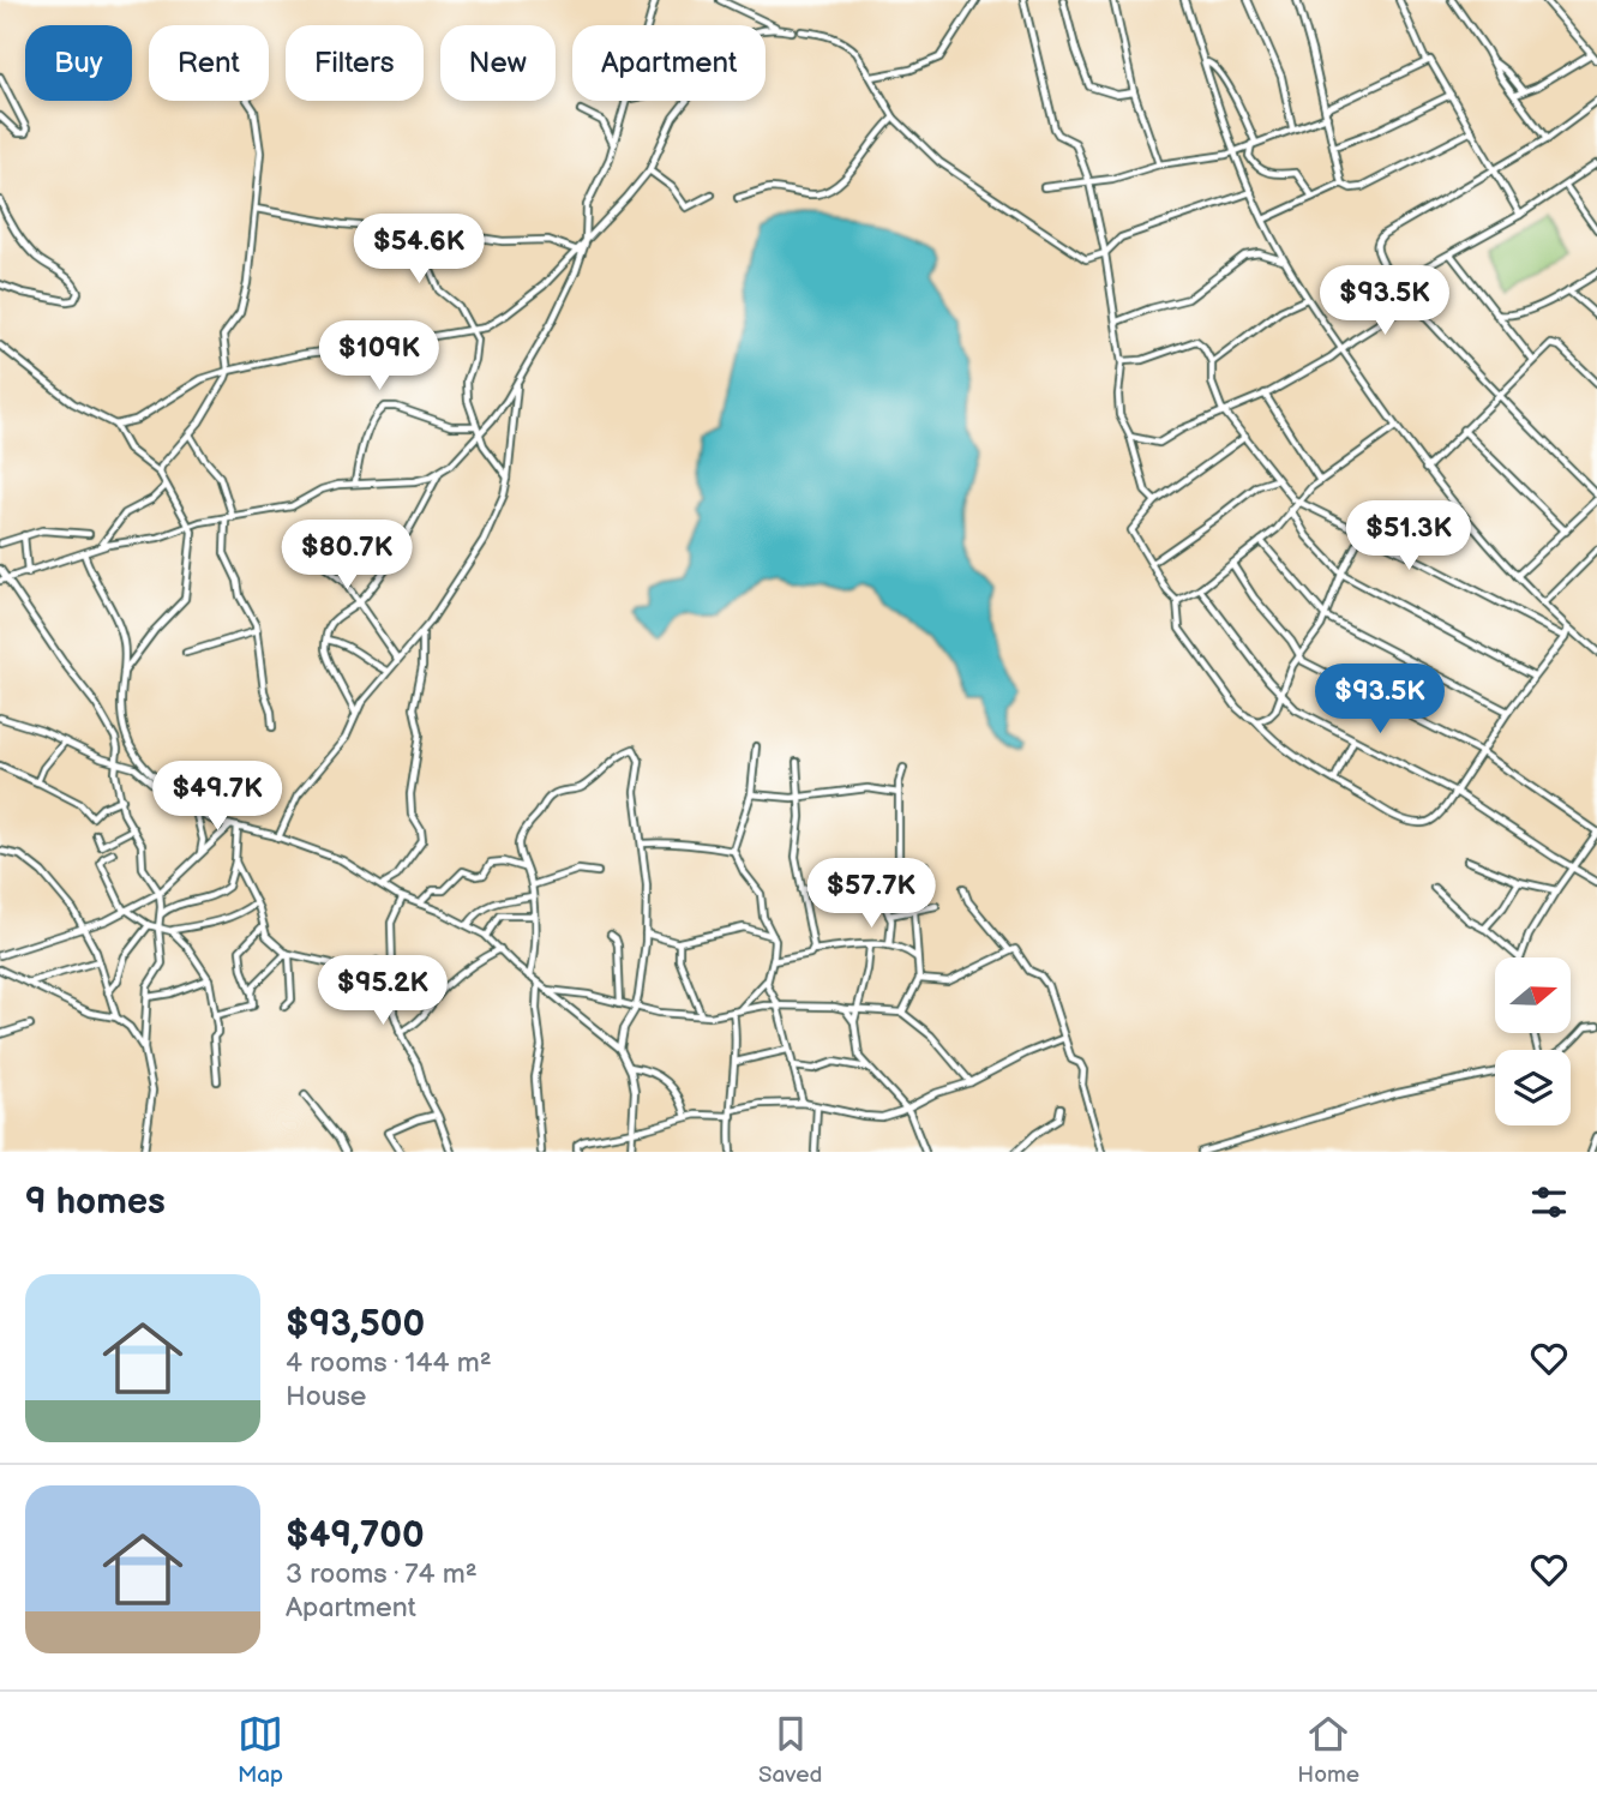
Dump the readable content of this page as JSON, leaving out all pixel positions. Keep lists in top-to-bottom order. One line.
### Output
{"north":"right","page":{"chip":["Buy","Rent","Filters","New","Apartment"],"price":["$54.6K","$93.5K","$109K","$51.3K","$80.7K","$93.5K","$49.7K","$57.7K","$95.2K"],"heading":"9 homes","list":[{"name":"$93,500","note":"4 rooms · 144 m² · House"},{"name":"$49,700","note":"3 rooms · 74 m² · Apartment"}],"tabs":["Map","Saved","Home"]}}
